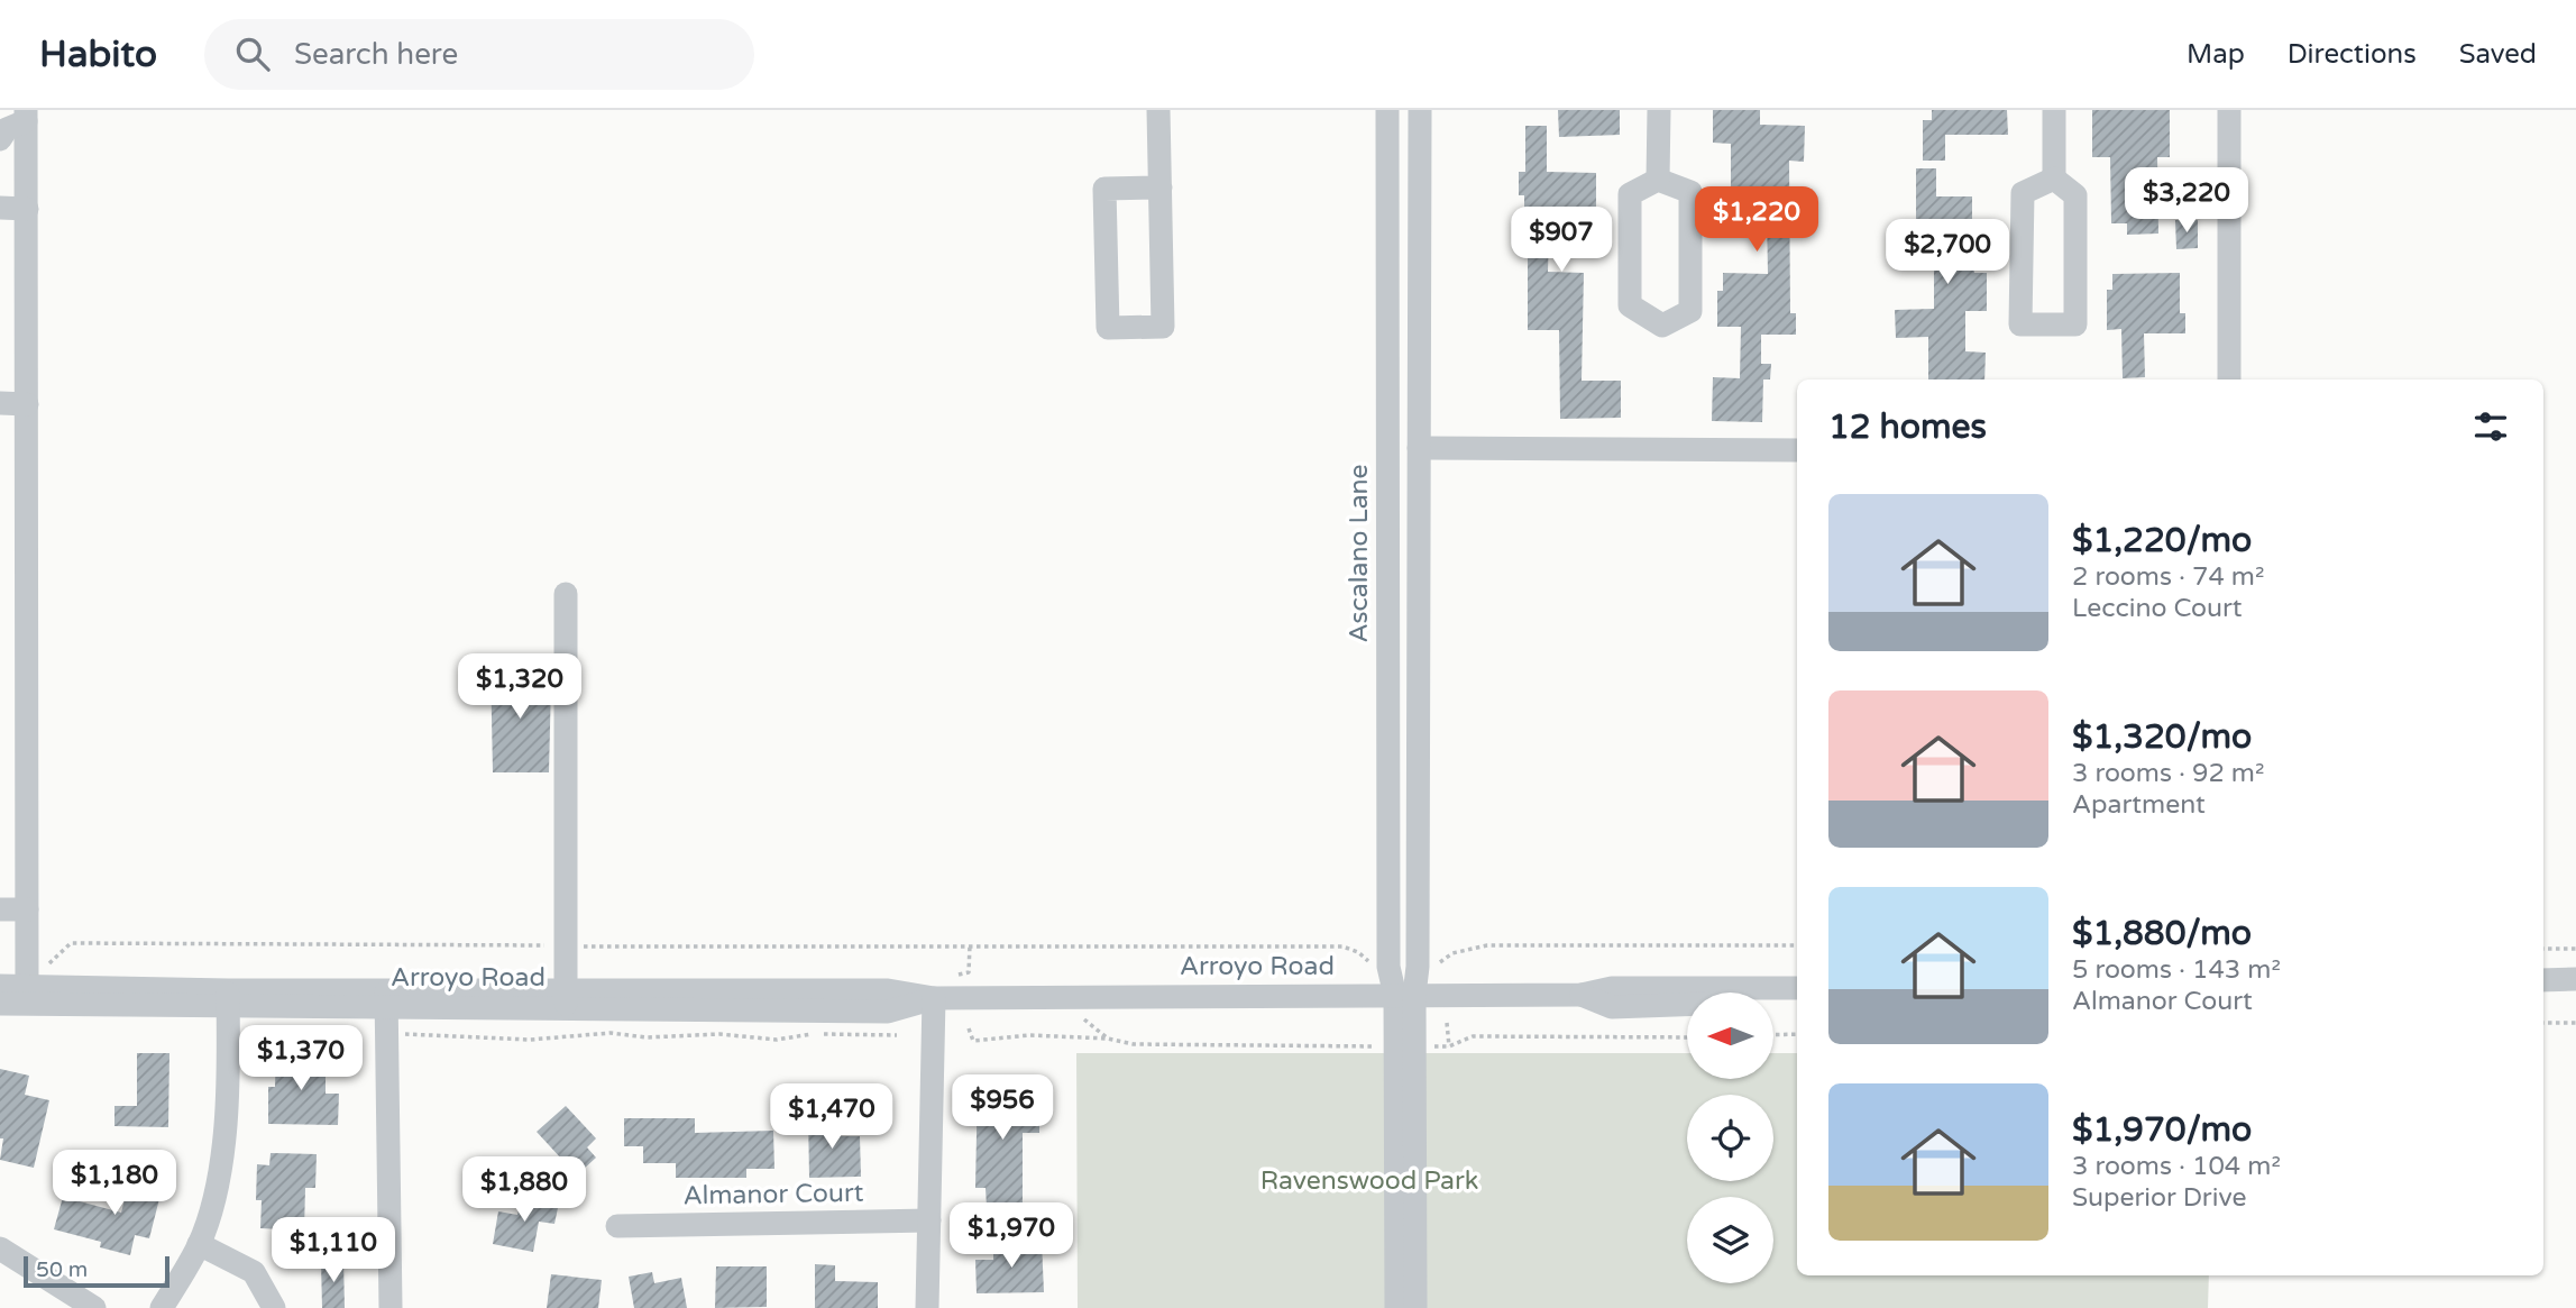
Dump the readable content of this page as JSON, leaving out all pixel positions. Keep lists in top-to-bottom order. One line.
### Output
{"streets":{"street":["Ascalano Lane","Arroyo Road","Almanor Court"]},"crossings":[["Ascalano Lane","Arroyo Road"]],"parks":["Ravenswood Park"],"scale_bar":"50 m","north":"left","page":{"header":"Habito","search":"Search here","nav":["Map","Directions","Saved"],"price":["$3,220","$1,220","$907","$2,700","$1,320","$1,370","$956","$1,470","$1,180","$1,880","$1,970","$1,110"],"heading":"12 homes","list":[{"name":"$1,220/mo","note":"2 rooms · 74 m² · Leccino Court"},{"name":"$1,320/mo","note":"3 rooms · 92 m² · Apartment"},{"name":"$1,880/mo","note":"5 rooms · 143 m² · Almanor Court"},{"name":"$1,970/mo","note":"3 rooms · 104 m² · Superior Drive"}],"scale":"50 m"}}
